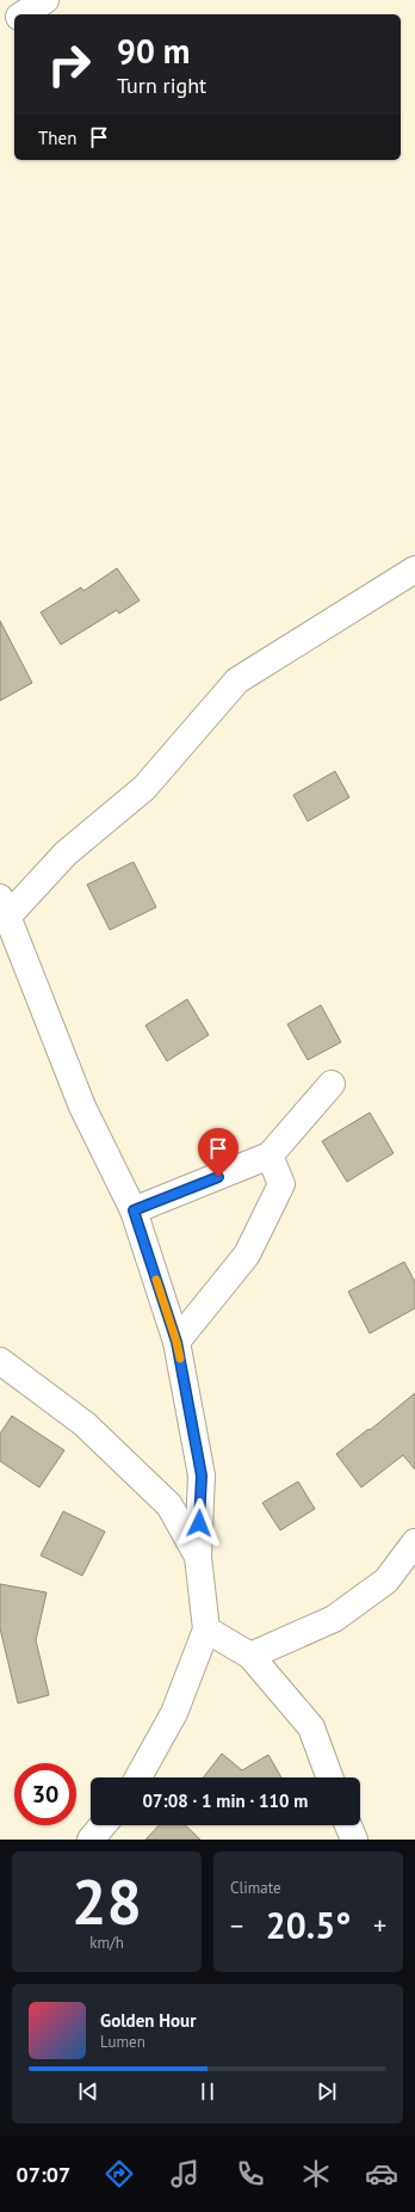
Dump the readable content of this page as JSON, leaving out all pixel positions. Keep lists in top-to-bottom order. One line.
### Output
{"page":{"turn":["90 m","Turn right"],"then":"Then","limit":"30","trip":"07:08 · 1 min · 110 m","tile":[["28","km/h"],"Climate"],"heat":["−","20.5°","+"],"song":["Golden Hour","Lumen"],"tabs":"07:07"}}
